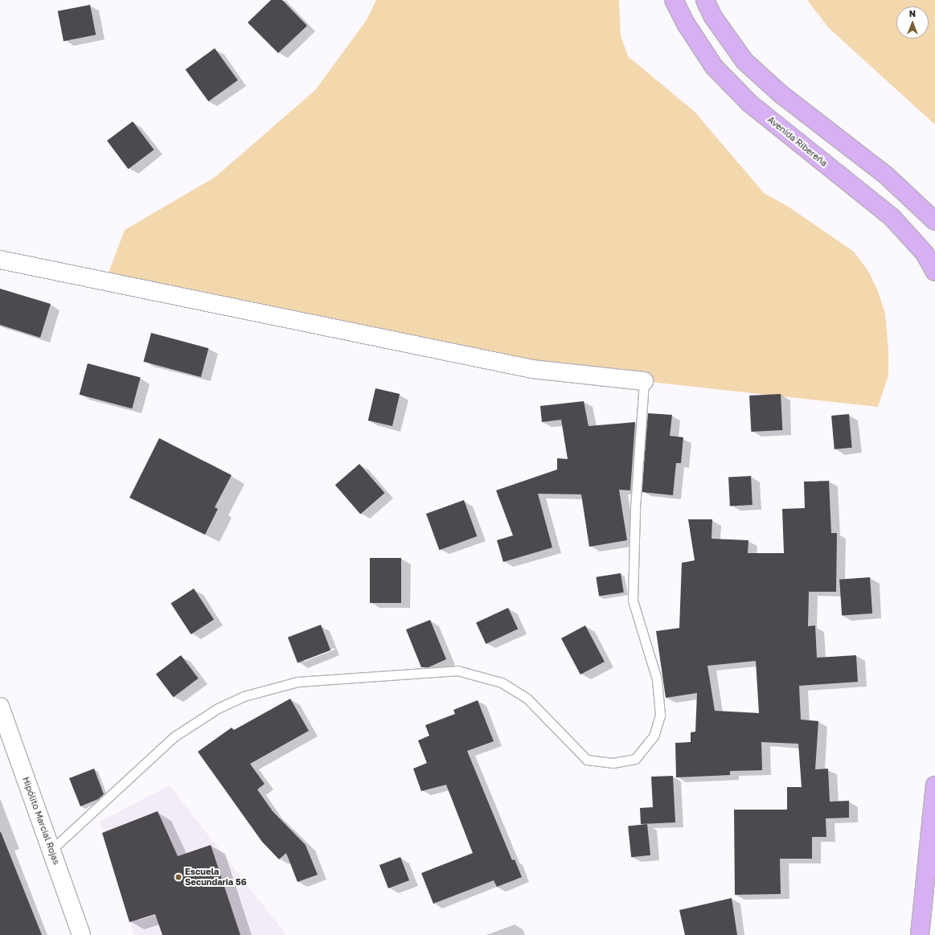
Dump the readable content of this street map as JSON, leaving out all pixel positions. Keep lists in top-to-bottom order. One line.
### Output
{"streets":{"main road":["Avenida Ribereña"],"street":["Hipólito Marcial Rojas"]},"places":["Escuela Secundaria 56"],"north":"top"}
